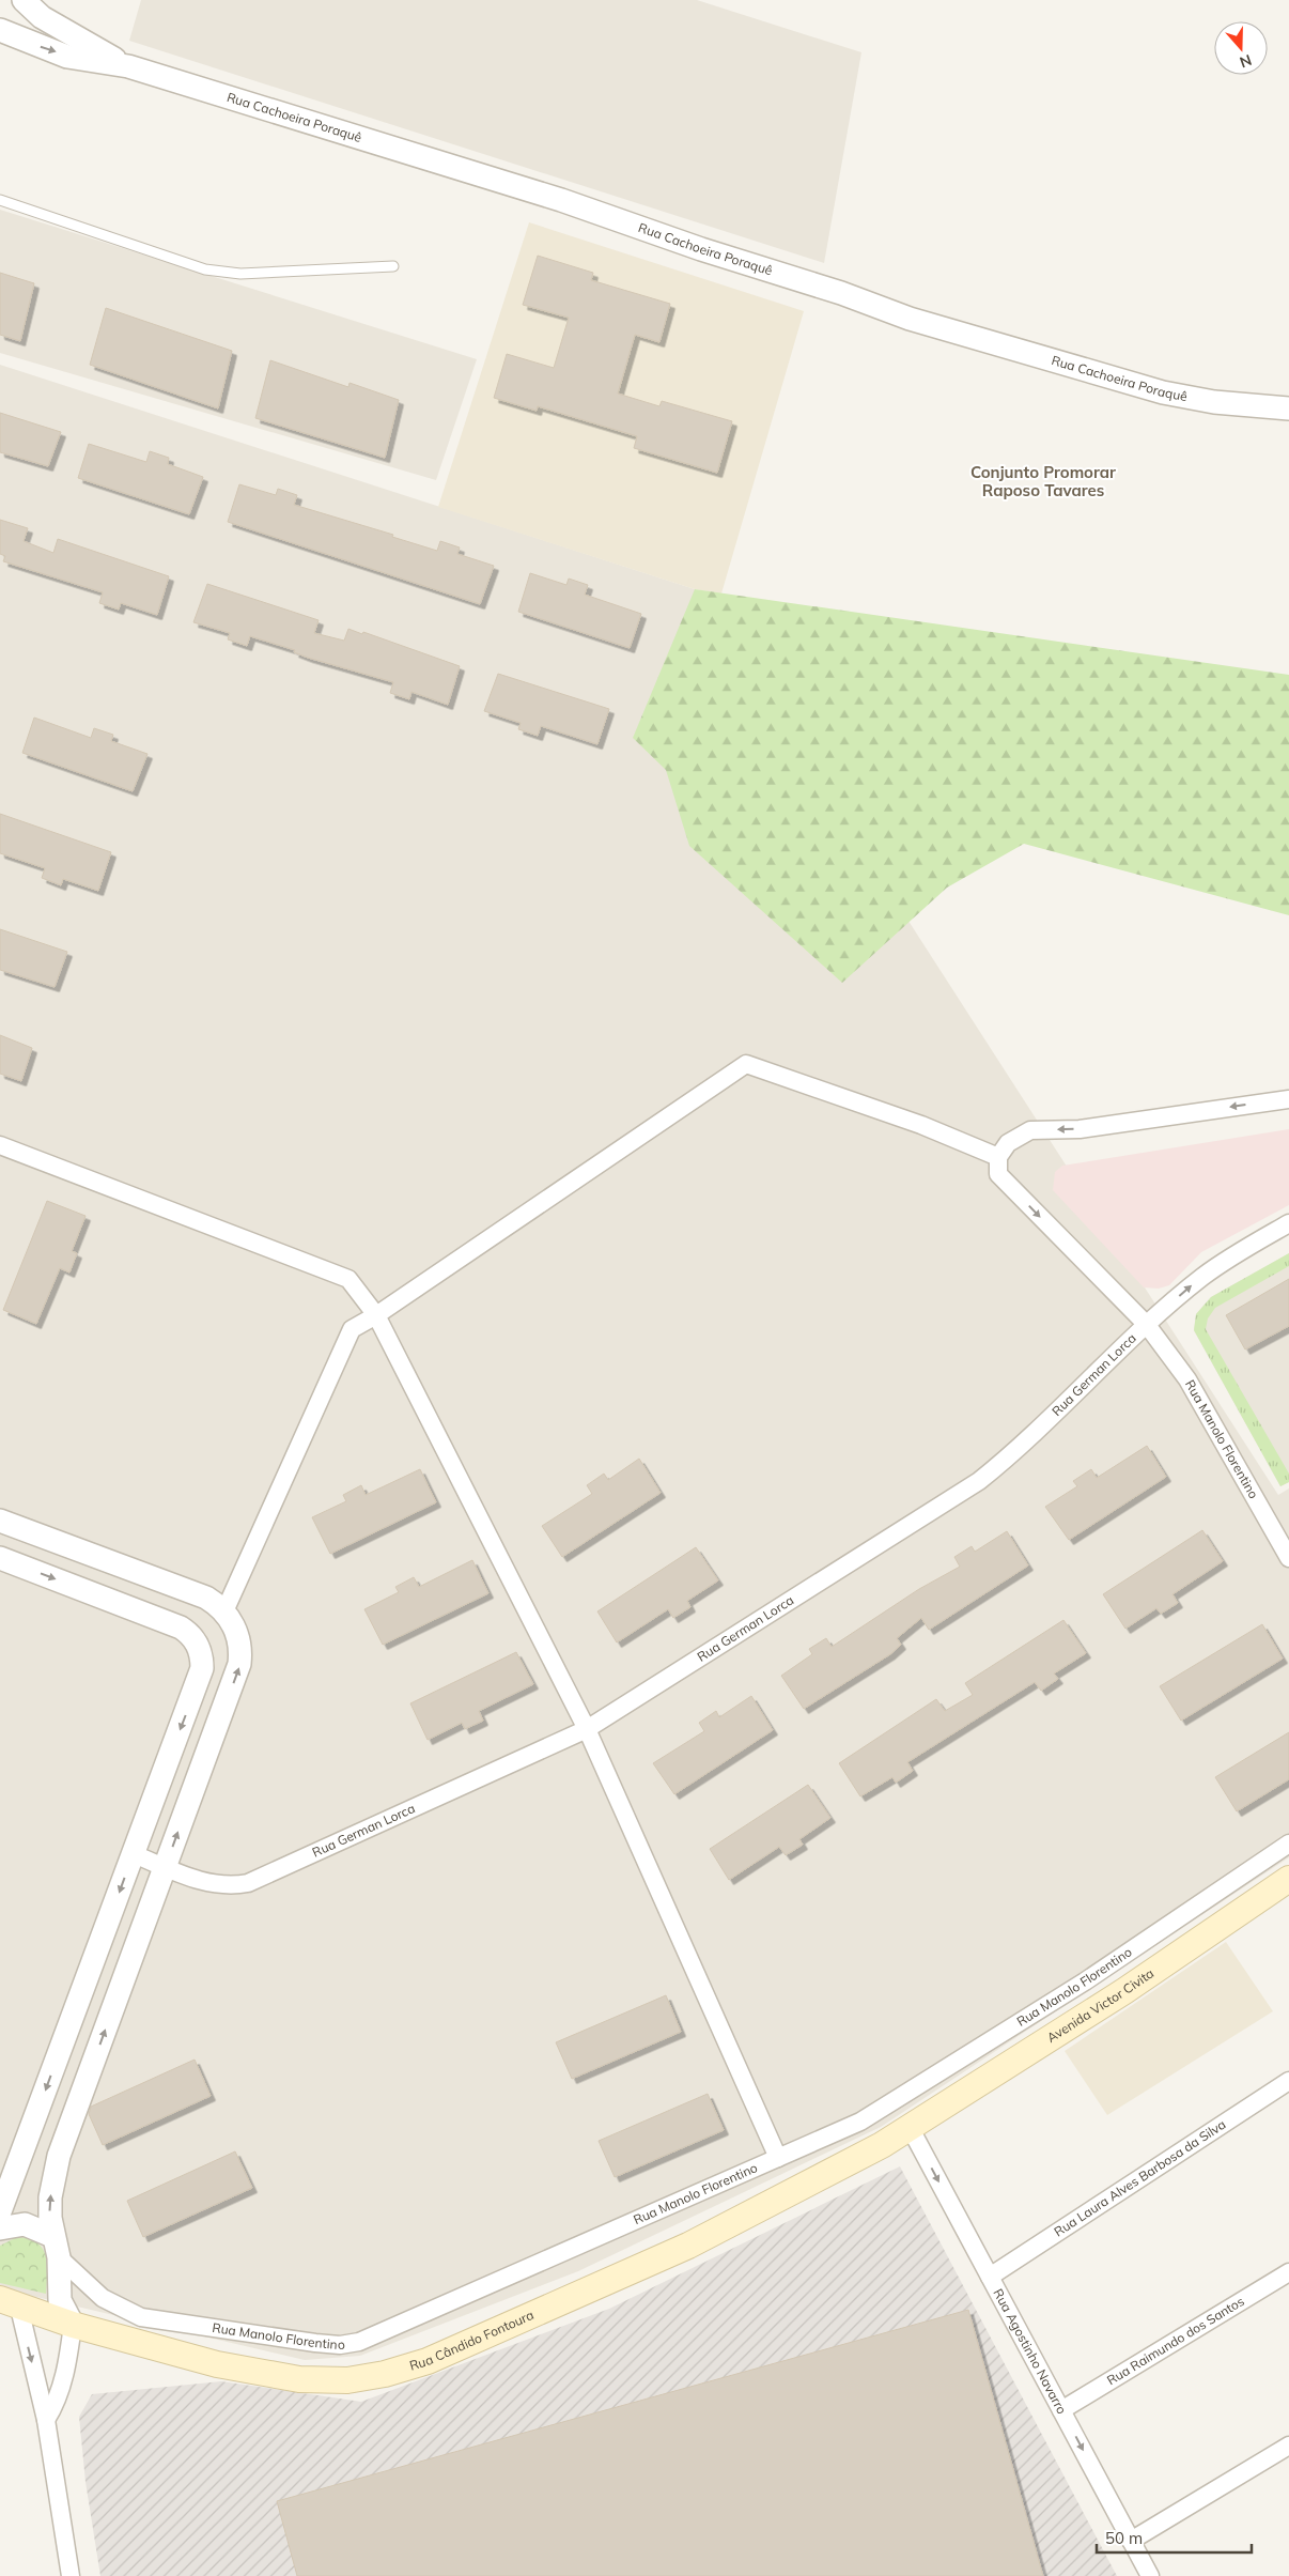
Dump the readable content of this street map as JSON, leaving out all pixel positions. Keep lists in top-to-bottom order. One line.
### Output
{"streets":{"main road":["Avenida Victor Civita","Rua Cândido Fontoura"],"street":["Rua Cachoeira Poraquê","Rua German Lorca","Rua Manolo Florentino","Rua Laura Alves Barbosa da Silva","Rua Raimundo dos Santos","Rua Agostinho Navarro"]},"crossings":[["Rua German Lorca","Rua Manolo Florentino"],["Avenida Victor Civita","Rua Cândido Fontoura"],["Avenida Victor Civita","Rua Agostinho Navarro"],["Rua Laura Alves Barbosa da Silva","Rua Agostinho Navarro"],["Rua Cândido Fontoura","Rua Agostinho Navarro"],["Rua Raimundo dos Santos","Rua Agostinho Navarro"]],"one_way":["Rua Agostinho Navarro"],"districts":["Conjunto Promorar Raposo Tavares"],"scale_bar":"50 m","north":"bottom"}
